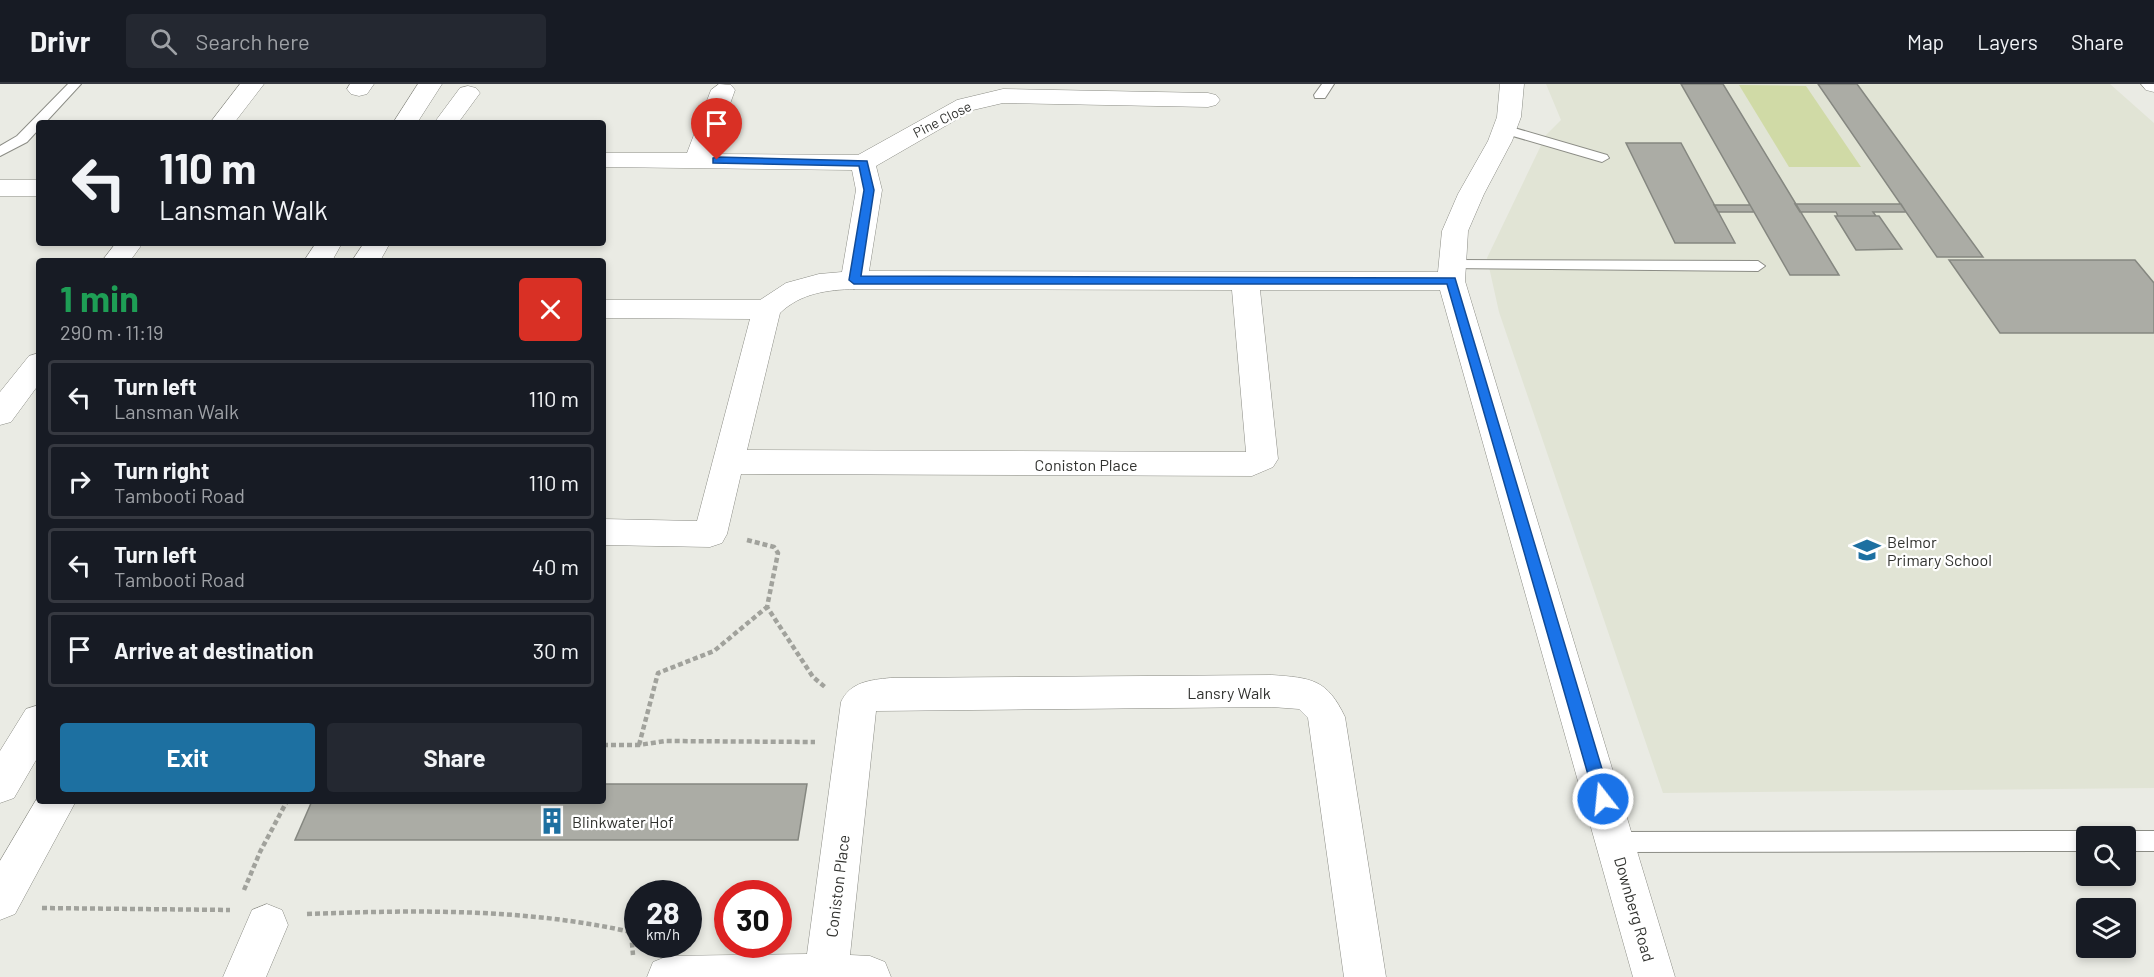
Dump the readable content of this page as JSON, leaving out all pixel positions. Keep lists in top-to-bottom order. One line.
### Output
{"streets":{"street":["Pine Close","Coniston Place","Lansry Walk","Downberg Road"]},"crossings":[["Coniston Place","Lansry Walk"]],"places":{"school or university":["Belmor Primary School"],"building":["Blinkwater Hof"]},"page":{"header":"Drivr","search":"Search here","nav":["Map","Layers","Share"],"turn":["110 m","Lansman Walk"],"heading":["1 min","290 m · 11:19"],"list":[{"name":"Turn left","note":"Lansman Walk","value":"110 m"},{"name":"Turn right","note":"Tambooti Road","value":"110 m"},{"name":"Turn left","note":"Tambooti Road","value":"40 m"},{"name":"Arrive at destination","value":"30 m"}],"buttons":["Exit","Share"],"speed":"28 km/h","limit":"30"}}
